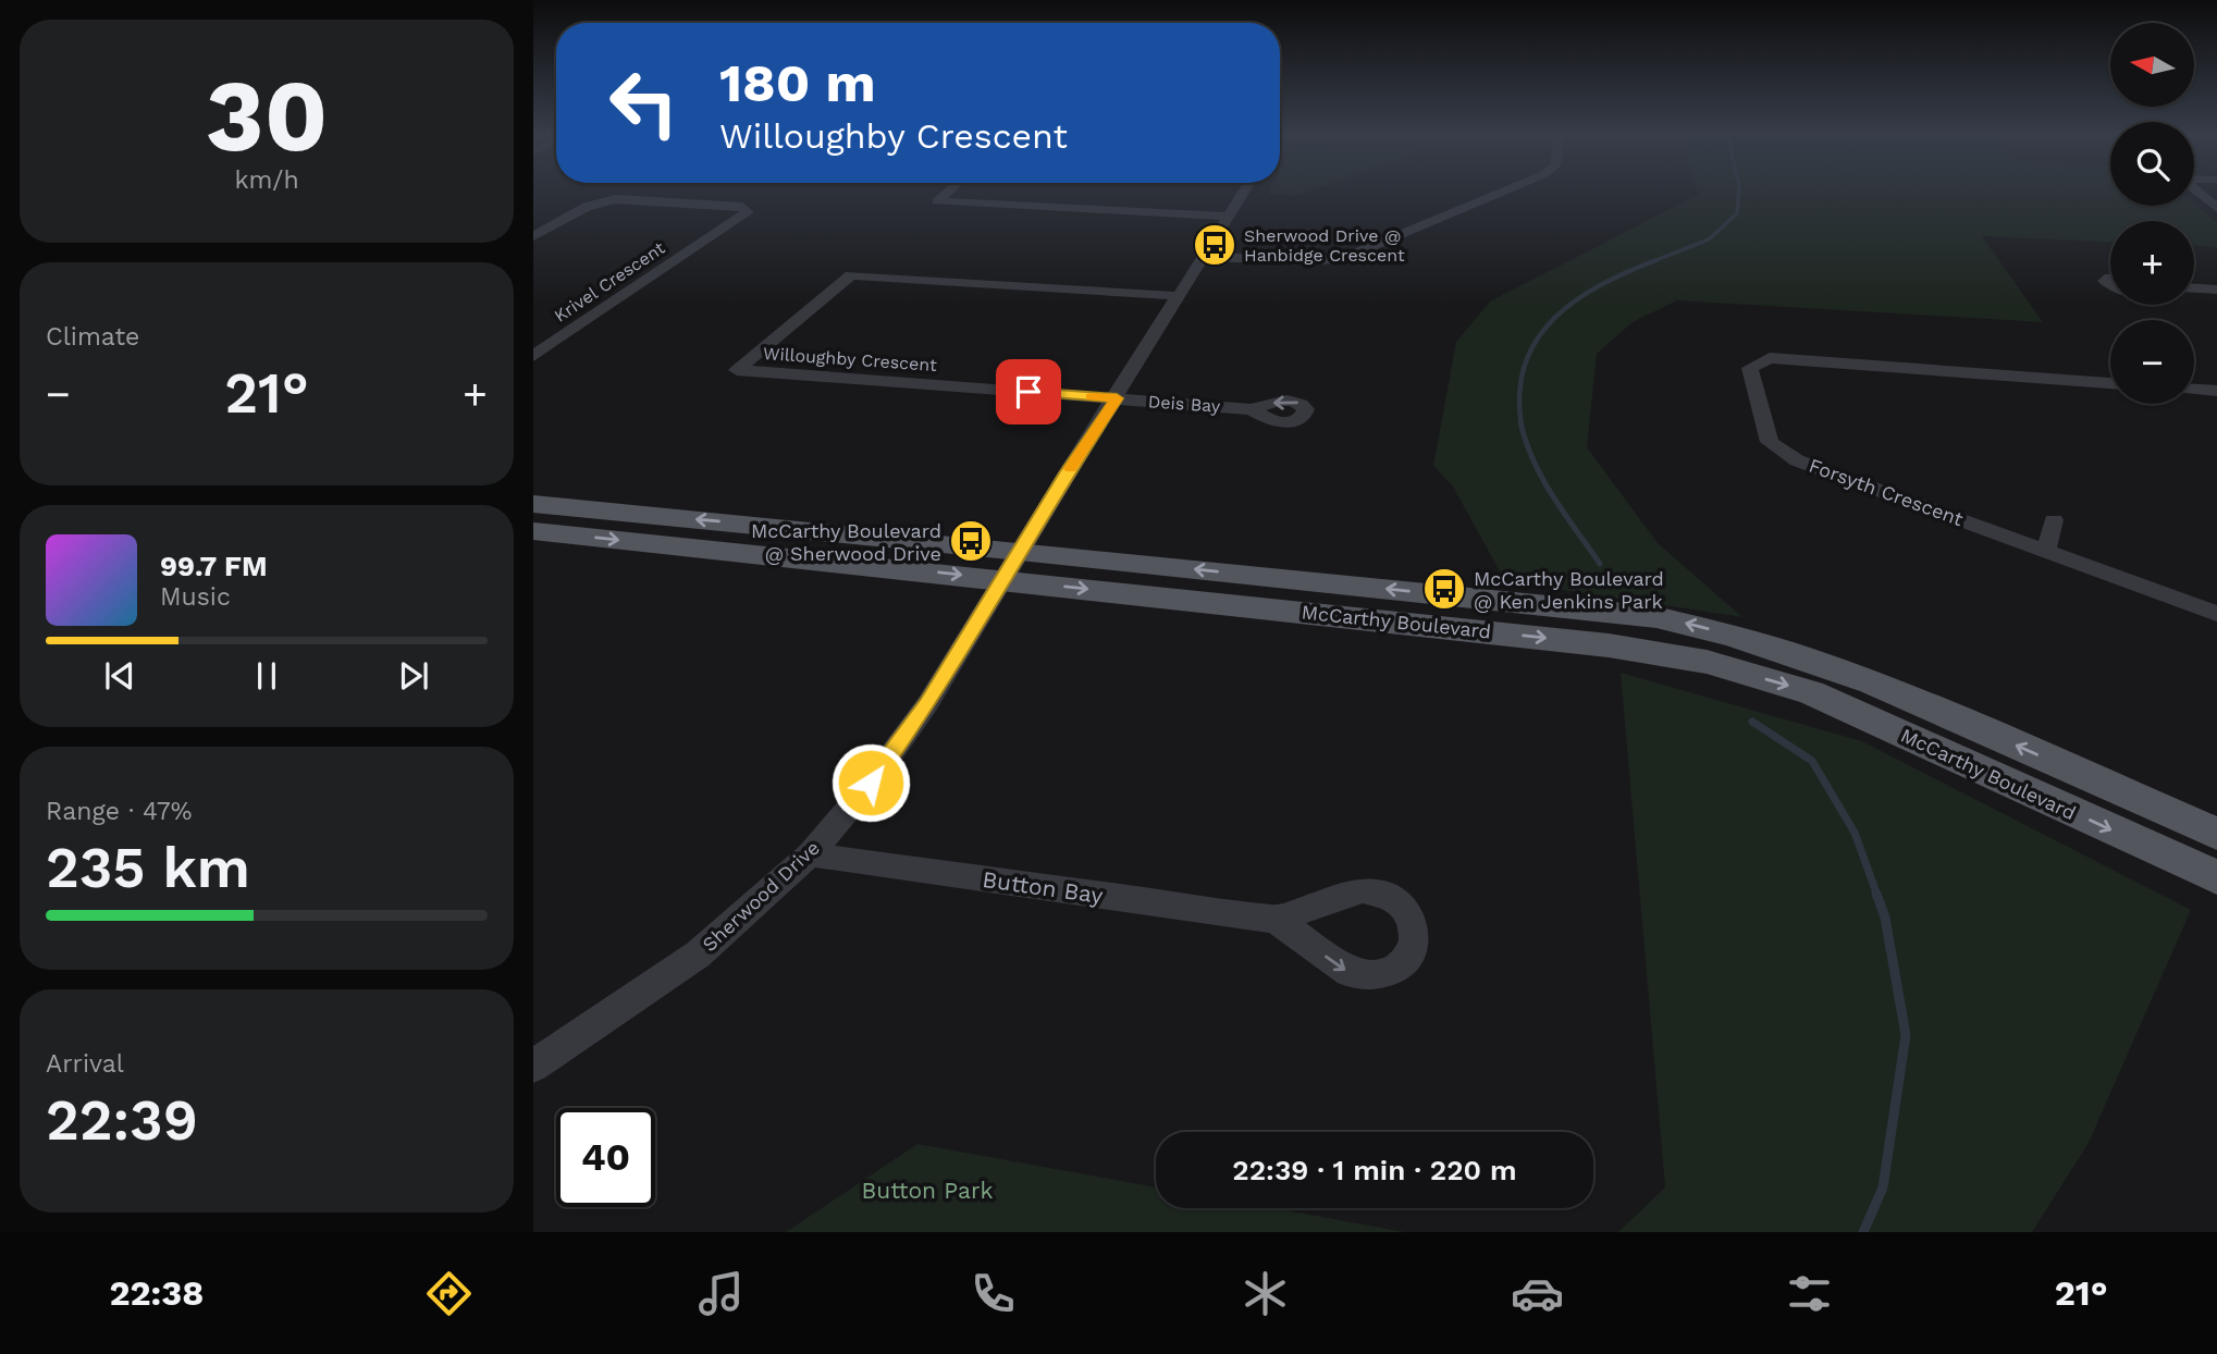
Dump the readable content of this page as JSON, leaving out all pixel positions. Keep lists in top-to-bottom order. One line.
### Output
{"streets":{"main road":["McCarthy Boulevard"],"street":["Krivel Crescent","Willoughby Crescent","Deis Bay","Forsyth Crescent","Button Bay","Sherwood Drive"]},"crossings":[["Willoughby Crescent","Deis Bay"],["Willoughby Crescent","Sherwood Drive"],["Deis Bay","Sherwood Drive"],["McCarthy Boulevard","Sherwood Drive"],["Button Bay","Sherwood Drive"]],"parks":["Button Park"],"places":{"bus stop":["Sherwood Drive @ Hanbidge Crescent","McCarthy Boulevard @ Sherwood Drive","McCarthy Boulevard @ Ken Jenkins Park"]},"north":"left","page":{"tile":[["30","km/h"],"Climate",["Range · 47%","235 km"],["Arrival","22:39"]],"map_buttons":["+","−"],"turn":["180 m","Willoughby Crescent"],"heat":["−","21°","+"],"song":["99.7 FM","Music"],"limit":"40","trip":"22:39 · 1 min · 220 m","tabs":["22:38","21°"]}}
